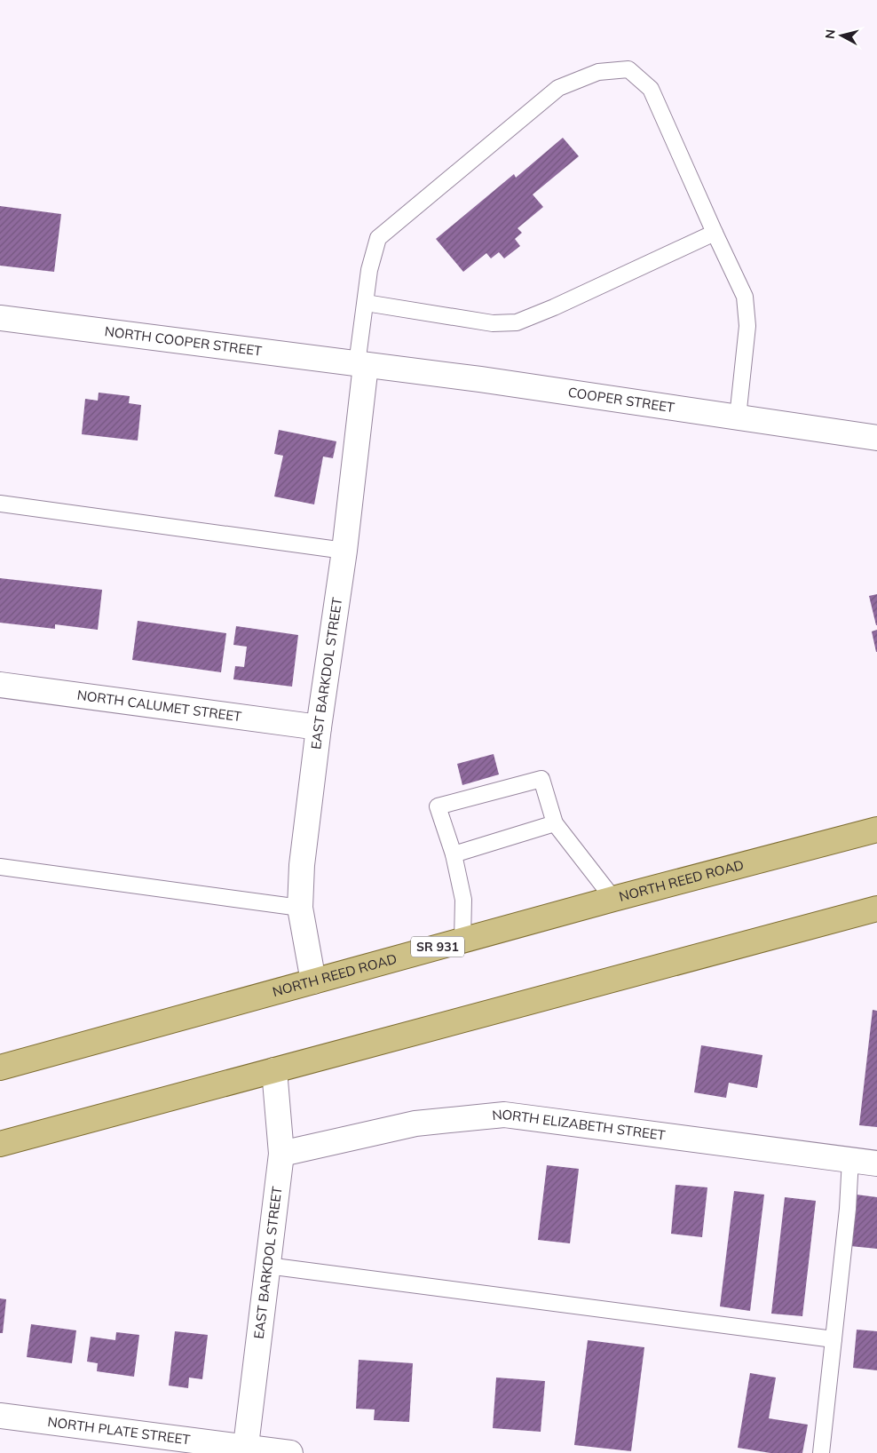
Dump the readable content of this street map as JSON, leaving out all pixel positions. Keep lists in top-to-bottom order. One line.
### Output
{"streets":{"main road":["NORTH REED ROAD","SR 931"],"street":["NORTH COOPER STREET","COOPER STREET","EAST BARKDOL STREET","NORTH CALUMET STREET","NORTH ELIZABETH STREET","NORTH PLATE STREET"]},"crossings":[["NORTH COOPER STREET","COOPER STREET"],["NORTH COOPER STREET","EAST BARKDOL STREET"],["COOPER STREET","EAST BARKDOL STREET"],["EAST BARKDOL STREET","NORTH CALUMET STREET"],["EAST BARKDOL STREET","NORTH REED ROAD"],["EAST BARKDOL STREET","NORTH ELIZABETH STREET"],["EAST BARKDOL STREET","NORTH PLATE STREET"]],"north":"left"}
